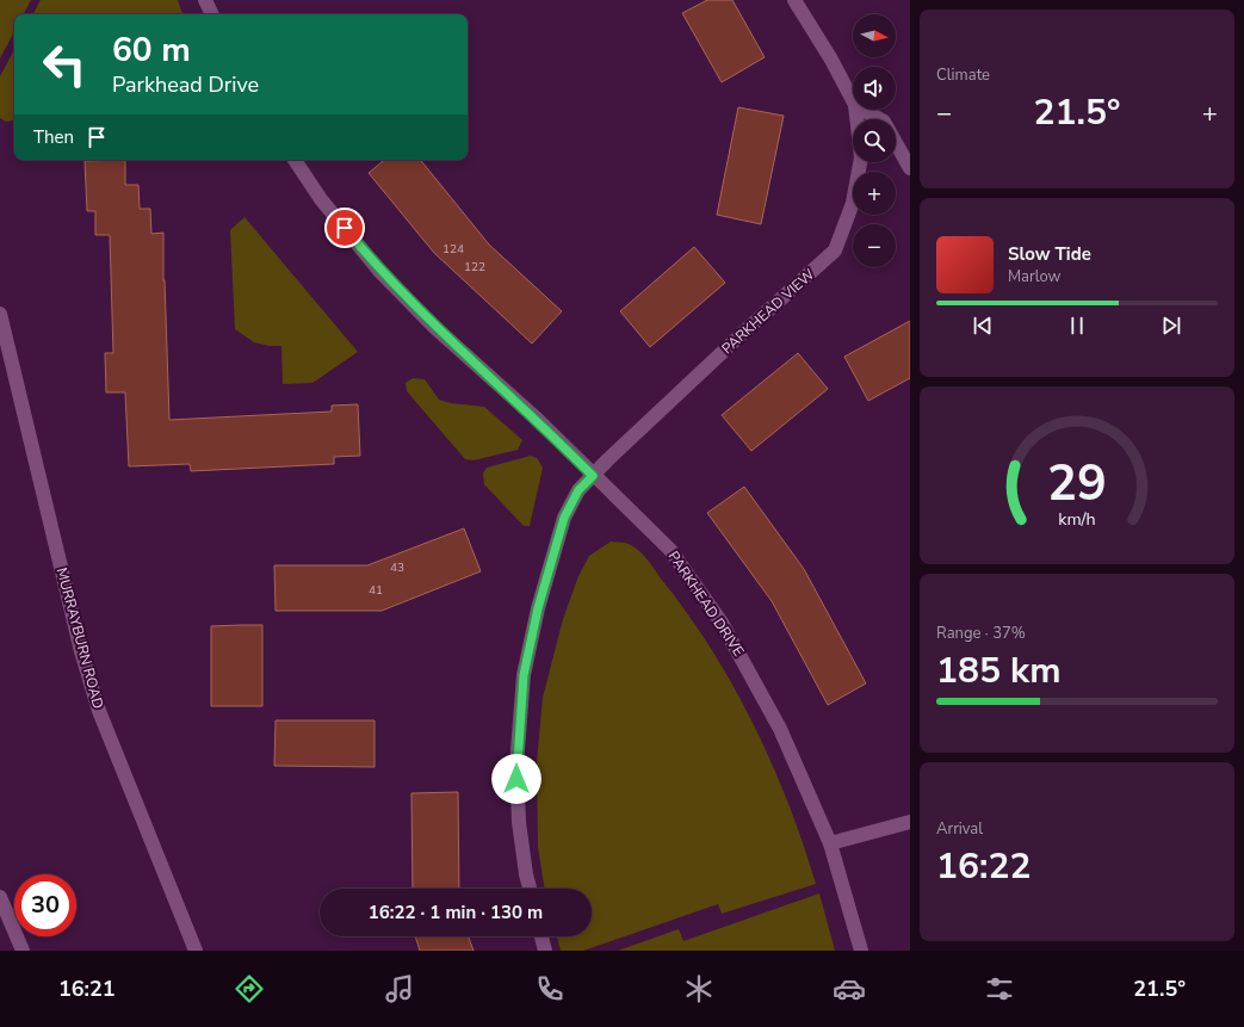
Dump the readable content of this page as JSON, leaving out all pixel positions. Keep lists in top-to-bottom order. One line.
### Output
{"streets":{"street":["PARKHEAD VIEW","PARKHEAD DRIVE","MURRAYBURN ROAD"]},"crossings":[["PARKHEAD VIEW","PARKHEAD DRIVE"]],"house_numbers":["124","122","43","41"],"north":"right","page":{"tile":["Climate",["Range · 37%","185 km"],["Arrival","16:22"]],"map_buttons":["+","−"],"turn":["60 m","Parkhead Drive"],"heat":["−","21.5°","+"],"then":"Then","song":["Slow Tide","Marlow"],"limit":"30","trip":"16:22 · 1 min · 130 m","tabs":["16:21","21.5°"],"gauge":["29","km/h"]}}
